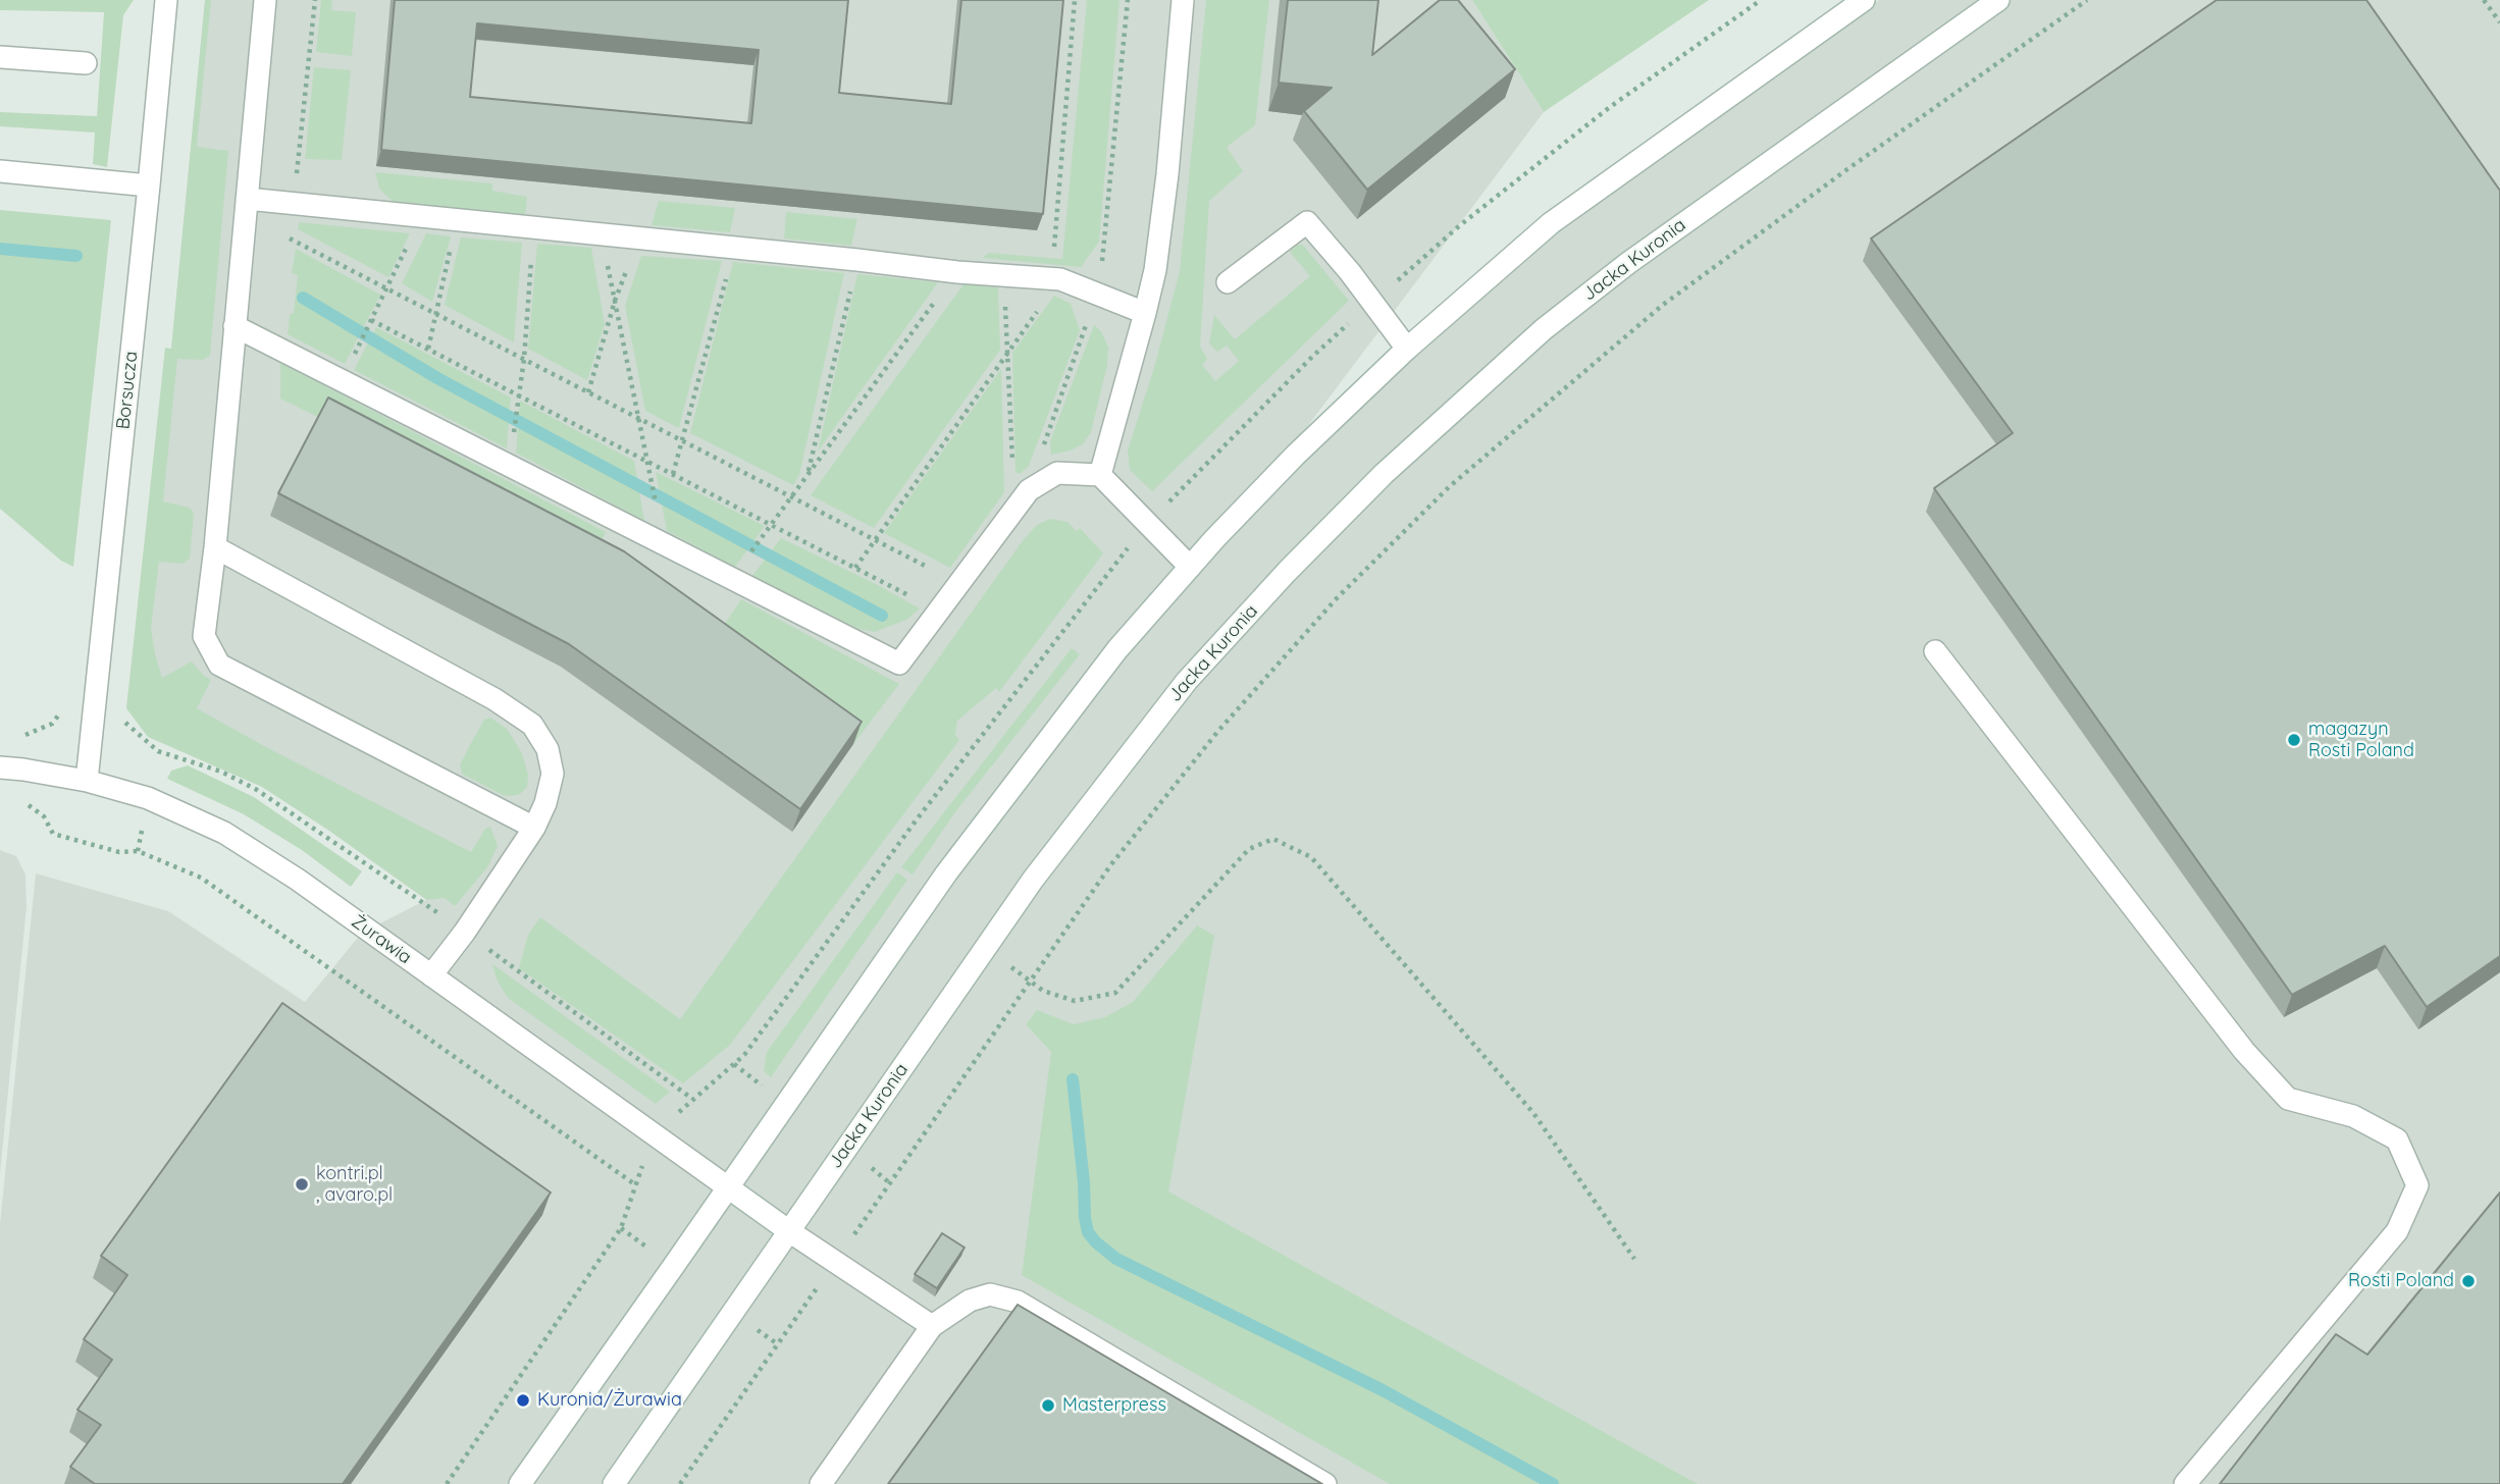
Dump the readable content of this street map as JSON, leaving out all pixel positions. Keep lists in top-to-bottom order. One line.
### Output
{"streets":{"main road":["Jacka Kuronia","Borsucza","Żurawia"]},"crossings":[["Jacka Kuronia","Żurawia"],["Borsucza","Żurawia"]],"places":["magazyn Rosti Poland","kontri.pl , avaro.pl","Rosti Poland","Kuronia/Żurawia","Masterpress"]}
